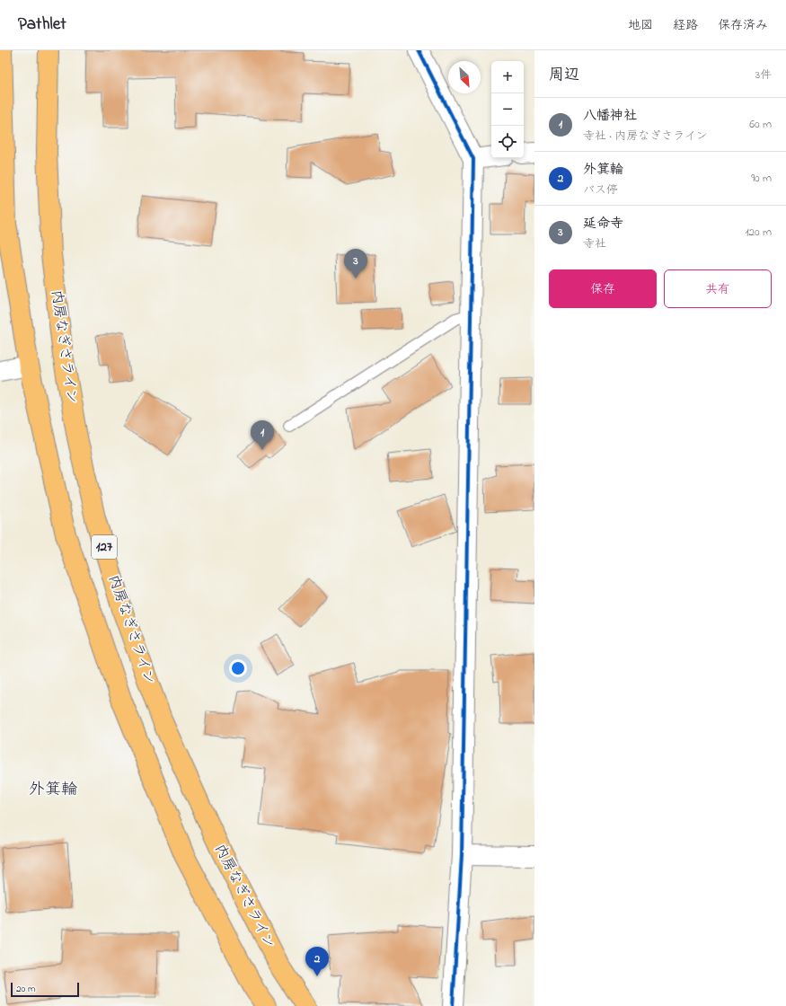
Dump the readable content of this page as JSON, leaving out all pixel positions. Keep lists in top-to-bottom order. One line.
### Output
{"streets":{"highway":["内房なぎさライン","127"]},"districts":["外箕輪"],"scale_bar":"20 m","north":"bottom right","page":{"header":"Pathlet","nav":["地図","経路","保存済み"],"heading":["周辺","3件"],"map_buttons":["+","−"],"list":[{"mark":"1","name":"八幡神社","note":"寺社 · 内房なぎさライン","value":"60 m"},{"mark":"2","name":"外箕輪","note":"バス停","value":"90 m"},{"mark":"3","name":"延命寺","note":"寺社","value":"120 m"}],"pins":["3","1","2"],"buttons":["保存","共有"],"scale":"20 m"}}
